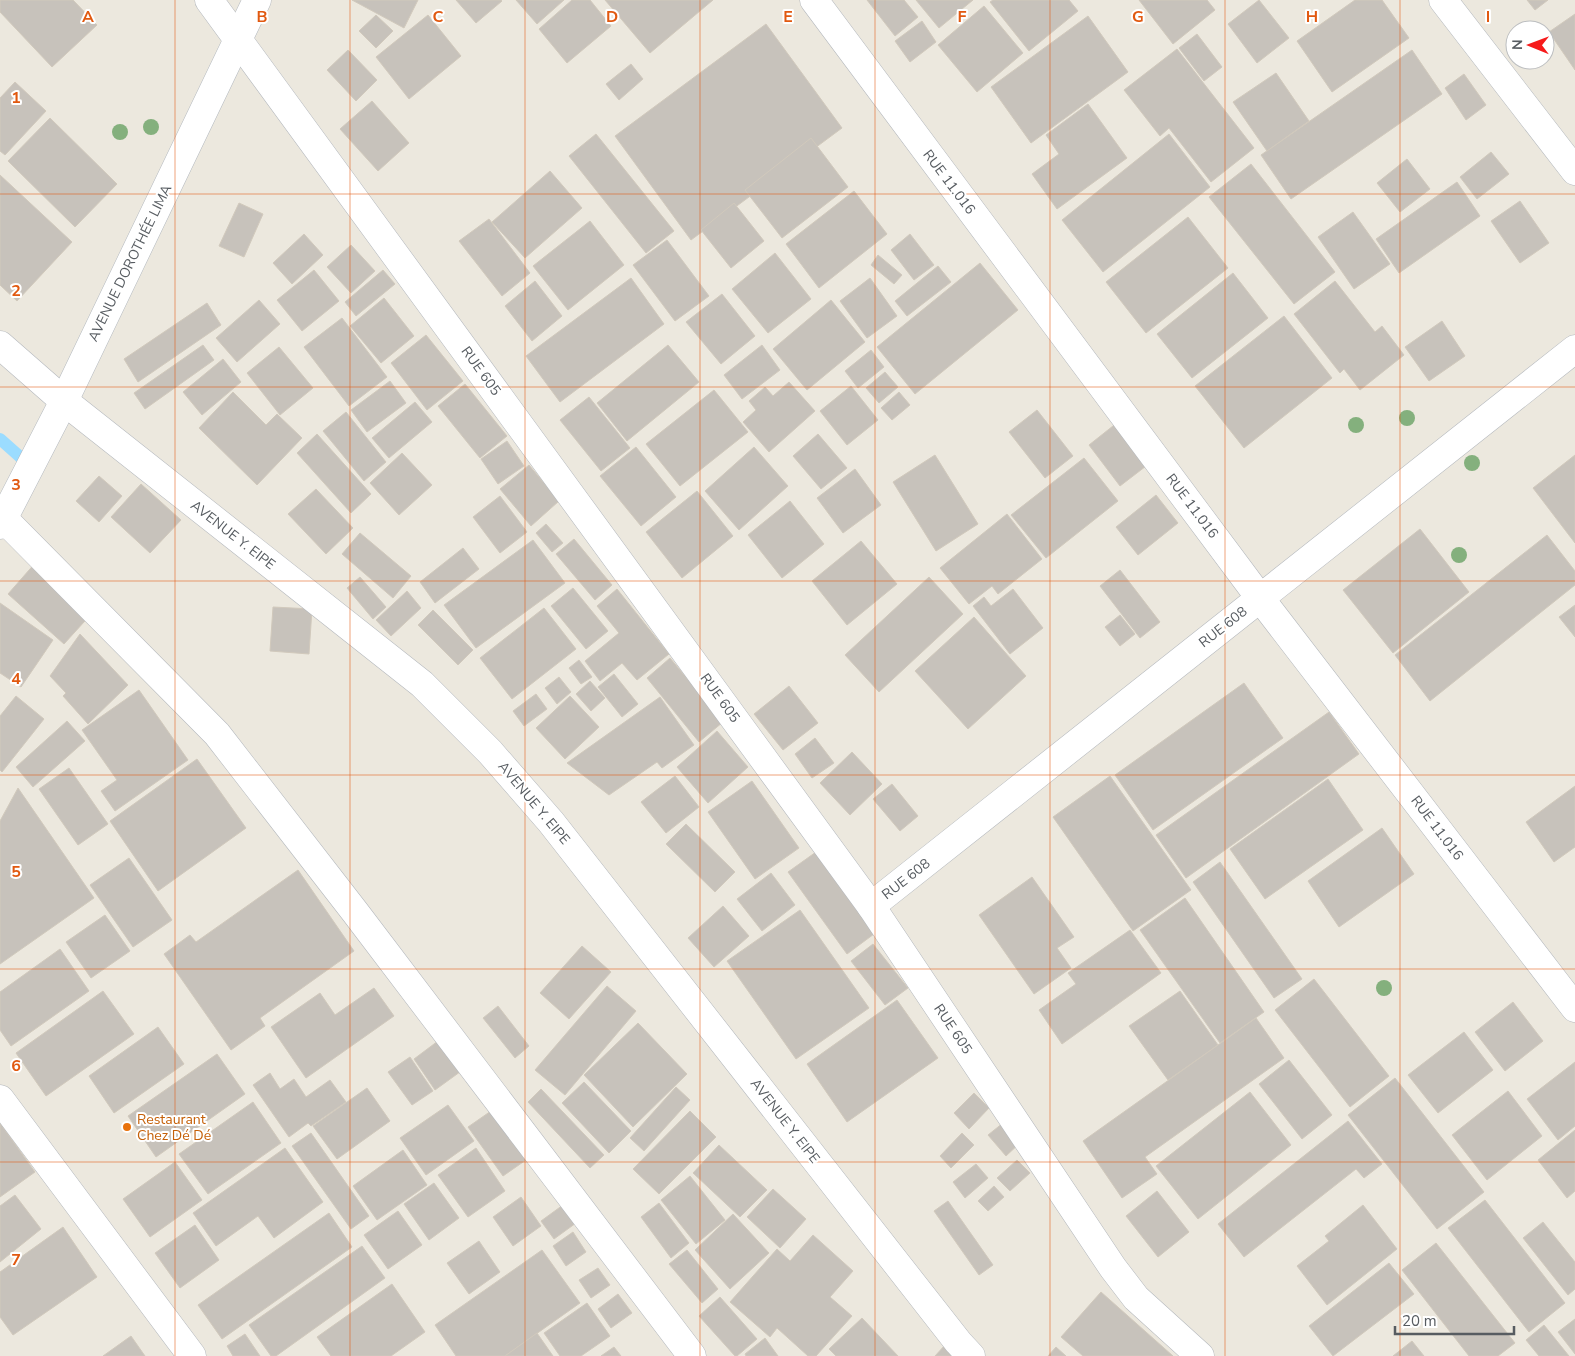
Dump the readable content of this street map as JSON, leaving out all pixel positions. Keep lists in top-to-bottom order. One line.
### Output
{"streets":{"street":["RUE 11.016","AVENUE DOROTHÉE LIMA","RUE 605","AVENUE Y. EIPE","RUE 608"]},"crossings":[["RUE 11.016","RUE 608"],["AVENUE DOROTHÉE LIMA","RUE 605"],["AVENUE DOROTHÉE LIMA","AVENUE Y. EIPE"],["RUE 605","RUE 608"]],"places":["Restaurant Chez Dé Dé"],"scale_bar":"20 m","north":"left","grid":{"columns":["A","B","C","D","E","F","G","H","I"],"rows":["1","2","3","4","5","6","7"]}}
